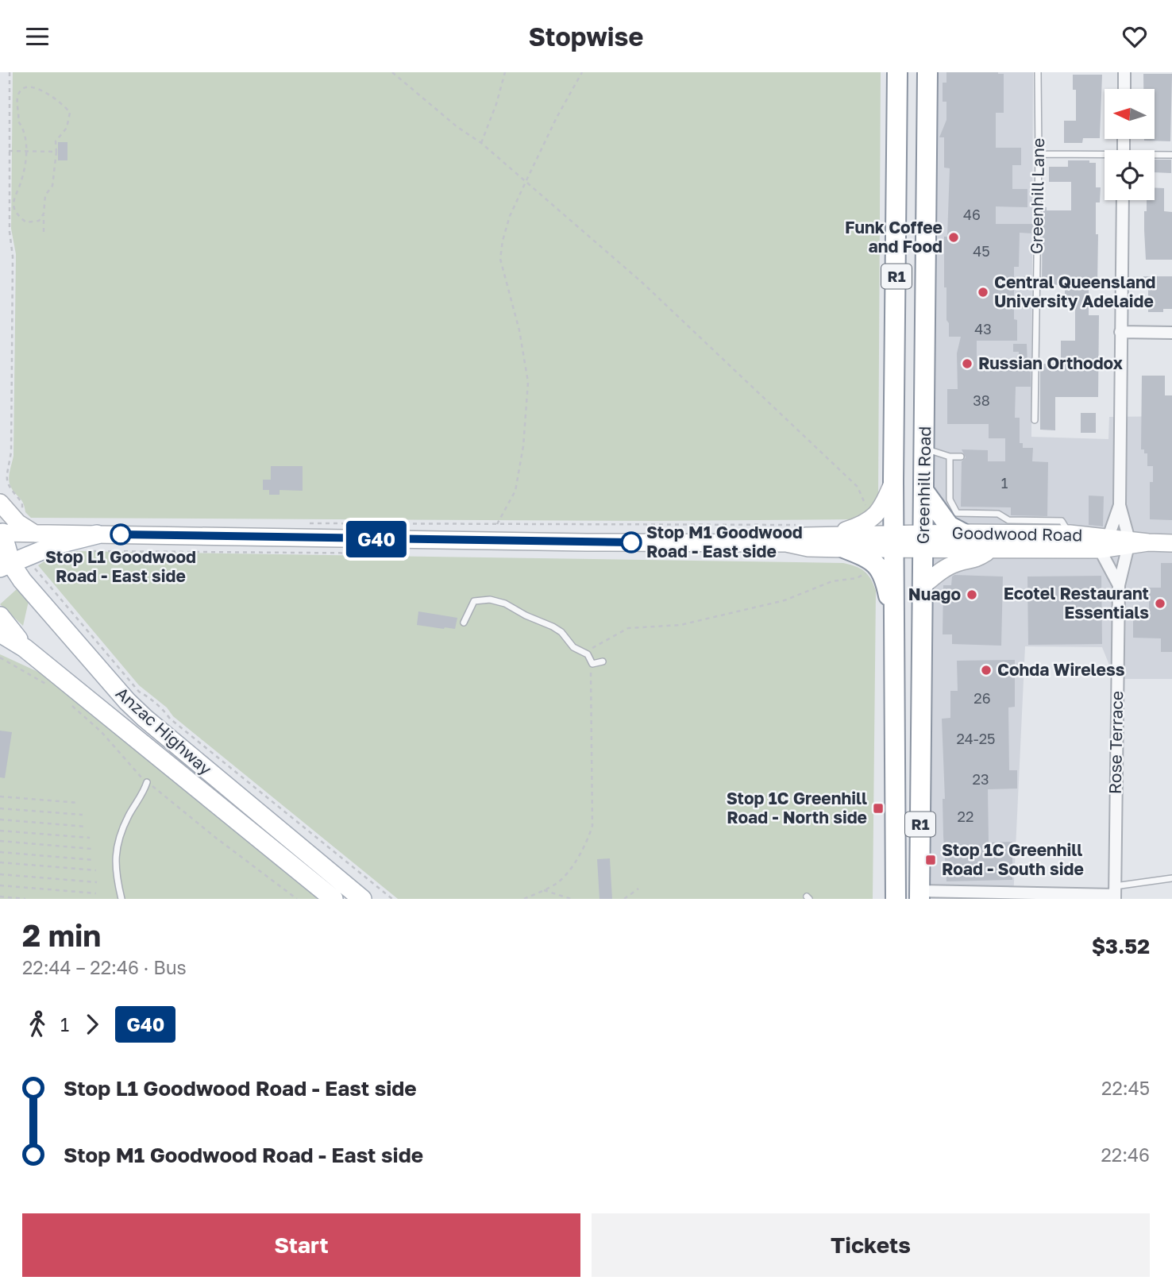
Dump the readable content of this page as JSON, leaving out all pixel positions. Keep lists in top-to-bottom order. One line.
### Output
{"streets":{"highway":["R1","Greenhill Road"],"main road":["Goodwood Road","Anzac Highway"],"street":["Rose Terrace"],"lane":["Greenhill Lane"]},"crossings":[["Greenhill Road","Goodwood Road"],["Goodwood Road","Anzac Highway"],["Goodwood Road","Rose Terrace"]],"places":{"other":["Funk Coffee and Food","Central Queensland University Adelaide","Russian Orthodox","Stop L1 Goodwood Road - East side","Stop M1 Goodwood Road - East side","Nuago","Ecotel Restaurant Essentials","Cohda Wireless"],"transit":["Stop 1C Greenhill Road - North side","Stop 1C Greenhill Road - South side"]},"lines":["bus line G40"],"house_numbers":["46","45","43","38","1","26","24-25","23","22"],"north":"left","page":{"header":"Stopwise","on_map":"G40","heading":["2 min","22:44 – 22:46 · Bus","$3.52"],"legs":["1","G40"],"list":[{"name":"Stop L1 Goodwood Road - East side","value":"22:45"},{"name":"Stop M1 Goodwood Road - East side","value":"22:46"}],"buttons":["Start","Tickets"]}}
